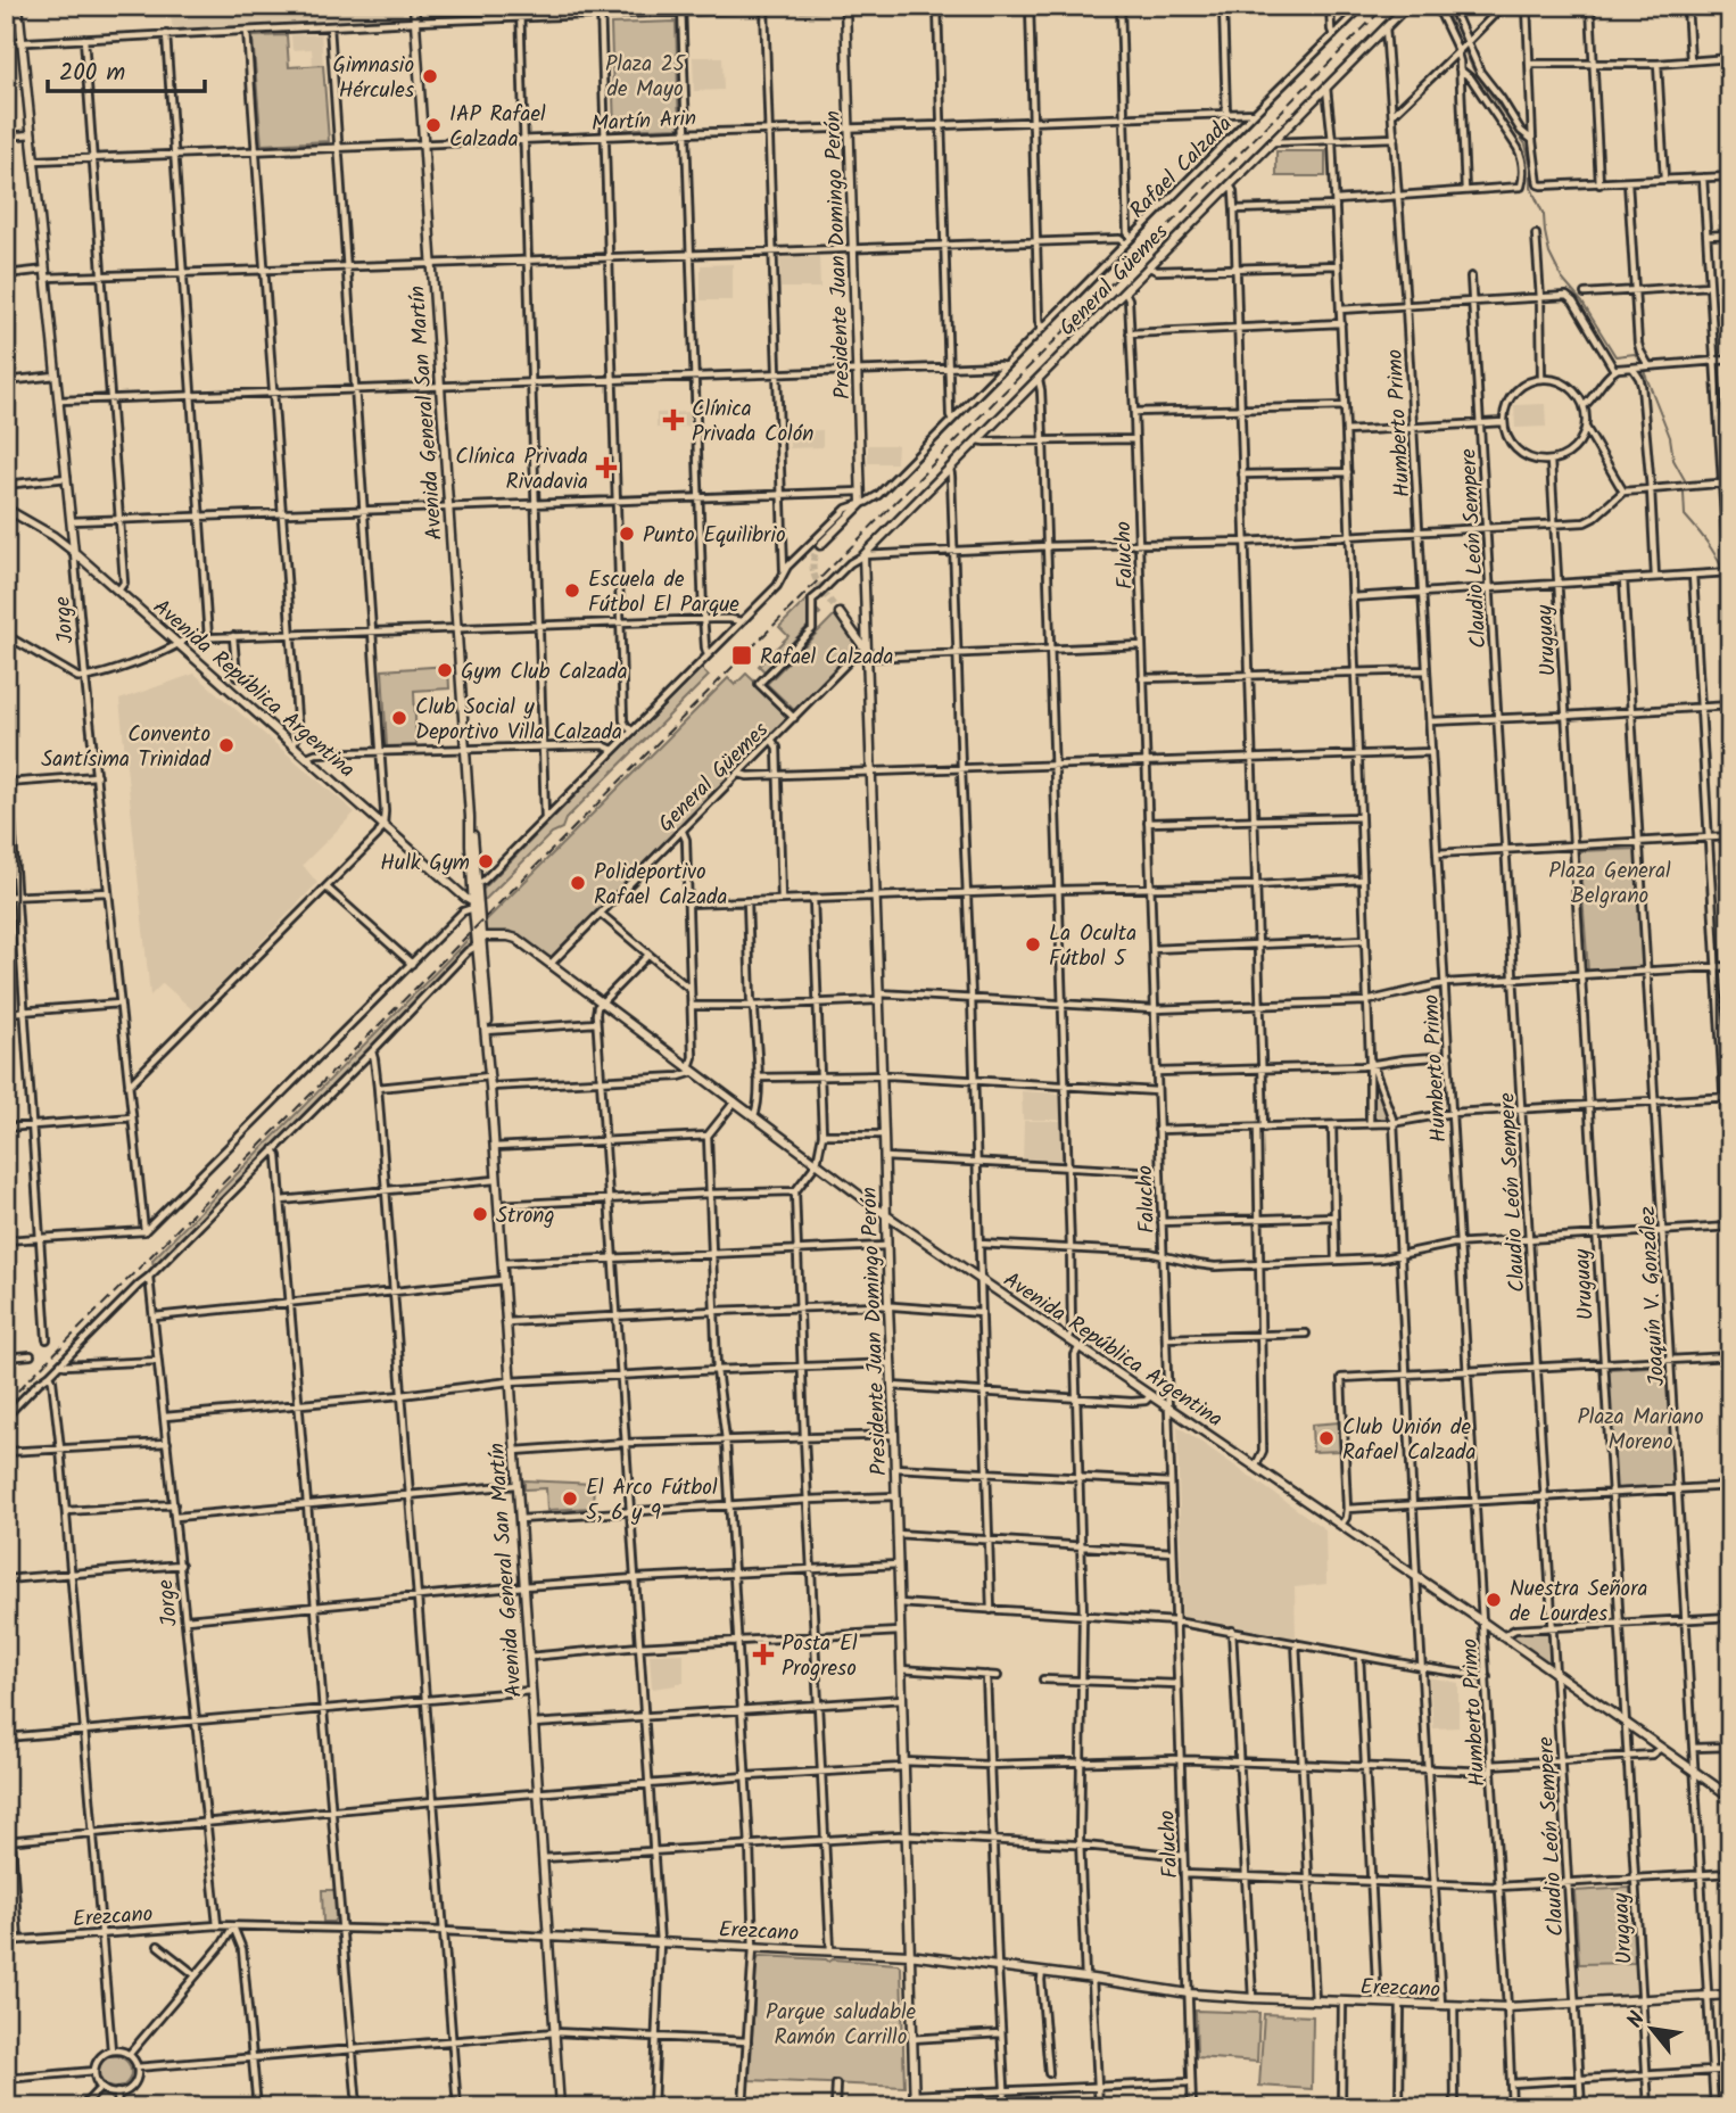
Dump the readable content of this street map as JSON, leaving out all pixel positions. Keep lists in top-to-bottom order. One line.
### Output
{"streets":{"street":["Martín Arin","Rafael Calzada","Presidente Juan Domingo Perón","General Güemes","Avenida General San Martín","Humberto Primo","Claudio León Sempere","Falucho","Jorge","Uruguay","Avenida República Argentina","Joaquín V. González","Erezcano"]},"crossings":[["Martín Arin","Rafael Calzada"],["Martín Arin","Presidente Juan Domingo Perón"],["Martín Arin","Avenida General San Martín"],["Martín Arin","Jorge"],["Rafael Calzada","Presidente Juan Domingo Perón"],["Rafael Calzada","Avenida General San Martín"],["Presidente Juan Domingo Perón","General Güemes"],["Presidente Juan Domingo Perón","Avenida República Argentina"],["Presidente Juan Domingo Perón","Erezcano"],["General Güemes","Humberto Primo"],["General Güemes","Falucho"],["General Güemes","Avenida República Argentina"],["Avenida General San Martín","Avenida República Argentina"],["Avenida General San Martín","Erezcano"],["Humberto Primo","Avenida República Argentina"],["Humberto Primo","Erezcano"],["Claudio León Sempere","Avenida República Argentina"],["Claudio León Sempere","Erezcano"],["Falucho","Avenida República Argentina"],["Falucho","Erezcano"],["Jorge","Avenida República Argentina"],["Jorge","Erezcano"],["Uruguay","Avenida República Argentina"],["Uruguay","Erezcano"],["Avenida República Argentina","Joaquín V. González"],["Joaquín V. González","Erezcano"]],"parks":["Plaza 25 de Mayo","Plaza General Belgrano","Plaza Mariano Moreno","Parque saludable Ramón Carrillo"],"places":{"other":["Gimnasio Hércules","IAP Rafael Calzada","Punto Equilibrio","Escuela de Fútbol El Parque","Gym Club Calzada","Club Social y Deportivo Villa Calzada","Convento Santísima Trinidad","Hulk Gym","Polideportivo Rafael Calzada","La Oculta Fútbol 5","Strong","Club Unión de Rafael Calzada","El Arco Fútbol 5, 6 y 9","Nuestra Señora de Lourdes"],"health":["Clínica Privada Colón","Clínica Privada Rivadavia","Posta El Progreso"],"transit":["Rafael Calzada"]},"scale_bar":"200 m","north":"top left"}
